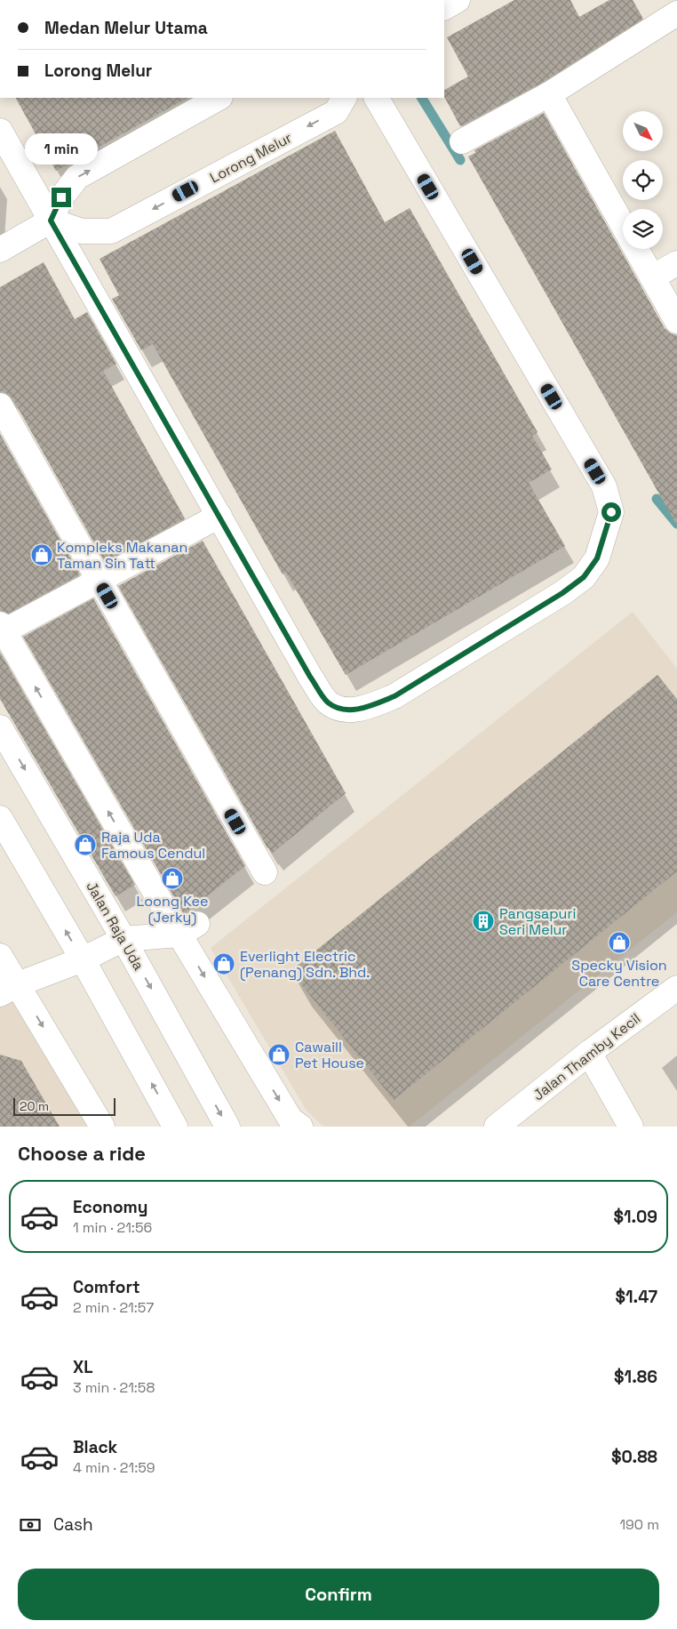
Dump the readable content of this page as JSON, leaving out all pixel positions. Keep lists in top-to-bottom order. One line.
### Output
{"streets":{"street":["Lorong Melur","Jalan Raja Uda","Jalan Thamby Kecil"]},"places":{"shop":["Kompleks Makanan Taman Sin Tatt","Raja Uda Famous Cendul","Loong Kee (Jerky)","Specky Vision Care Centre","Everlight Electric (Penang) Sdn. Bhd.","Cawaill Pet House"],"building":["Pangsapuri Seri Melur"]},"scale_bar":"20 m","north":"bottom right","page":{"banner":["Medan Melur Utama","Lorong Melur"],"bubble":"1 min","scale":"20 m","heading":"Choose a ride","list":[{"name":"Economy","note":"1 min · 21:56","value":"$1.09"},{"name":"Comfort","note":"2 min · 21:57","value":"$1.47"},{"name":"XL","note":"3 min · 21:58","value":"$1.86"},{"name":"Black","note":"4 min · 21:59","value":"$0.88"}],"pay":["Cash","190 m"],"buttons":"Confirm"}}
